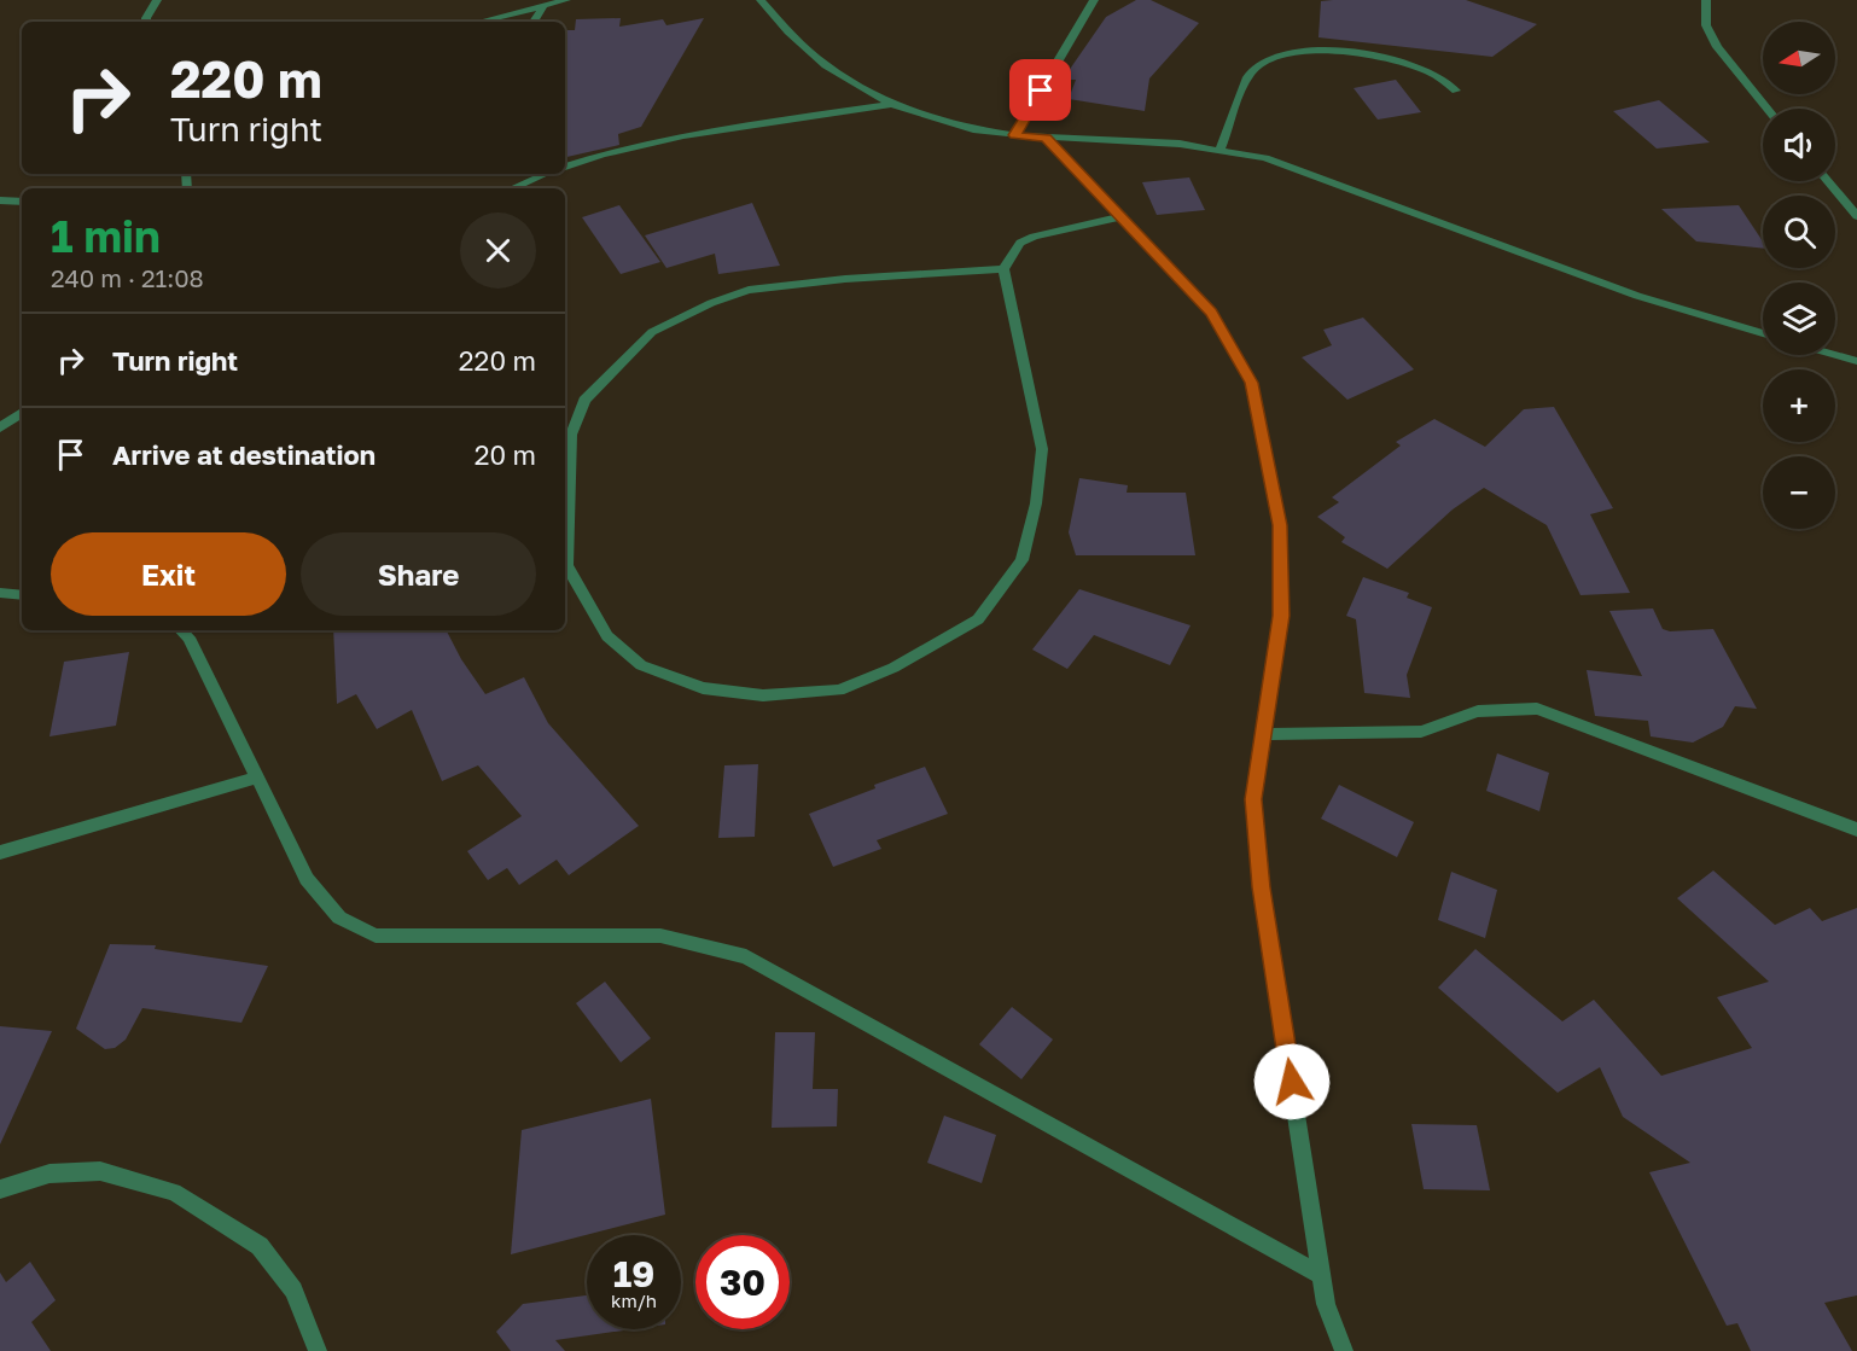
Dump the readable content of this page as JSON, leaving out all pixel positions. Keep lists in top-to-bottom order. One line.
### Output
{"north":"left","page":{"map_buttons":["+","−"],"turn":["220 m","Turn right"],"heading":["1 min","240 m · 21:08"],"list":[{"name":"Turn right","value":"220 m"},{"name":"Arrive at destination","value":"20 m"}],"buttons":["Exit","Share"],"speed":"19 km/h","limit":"30"}}
